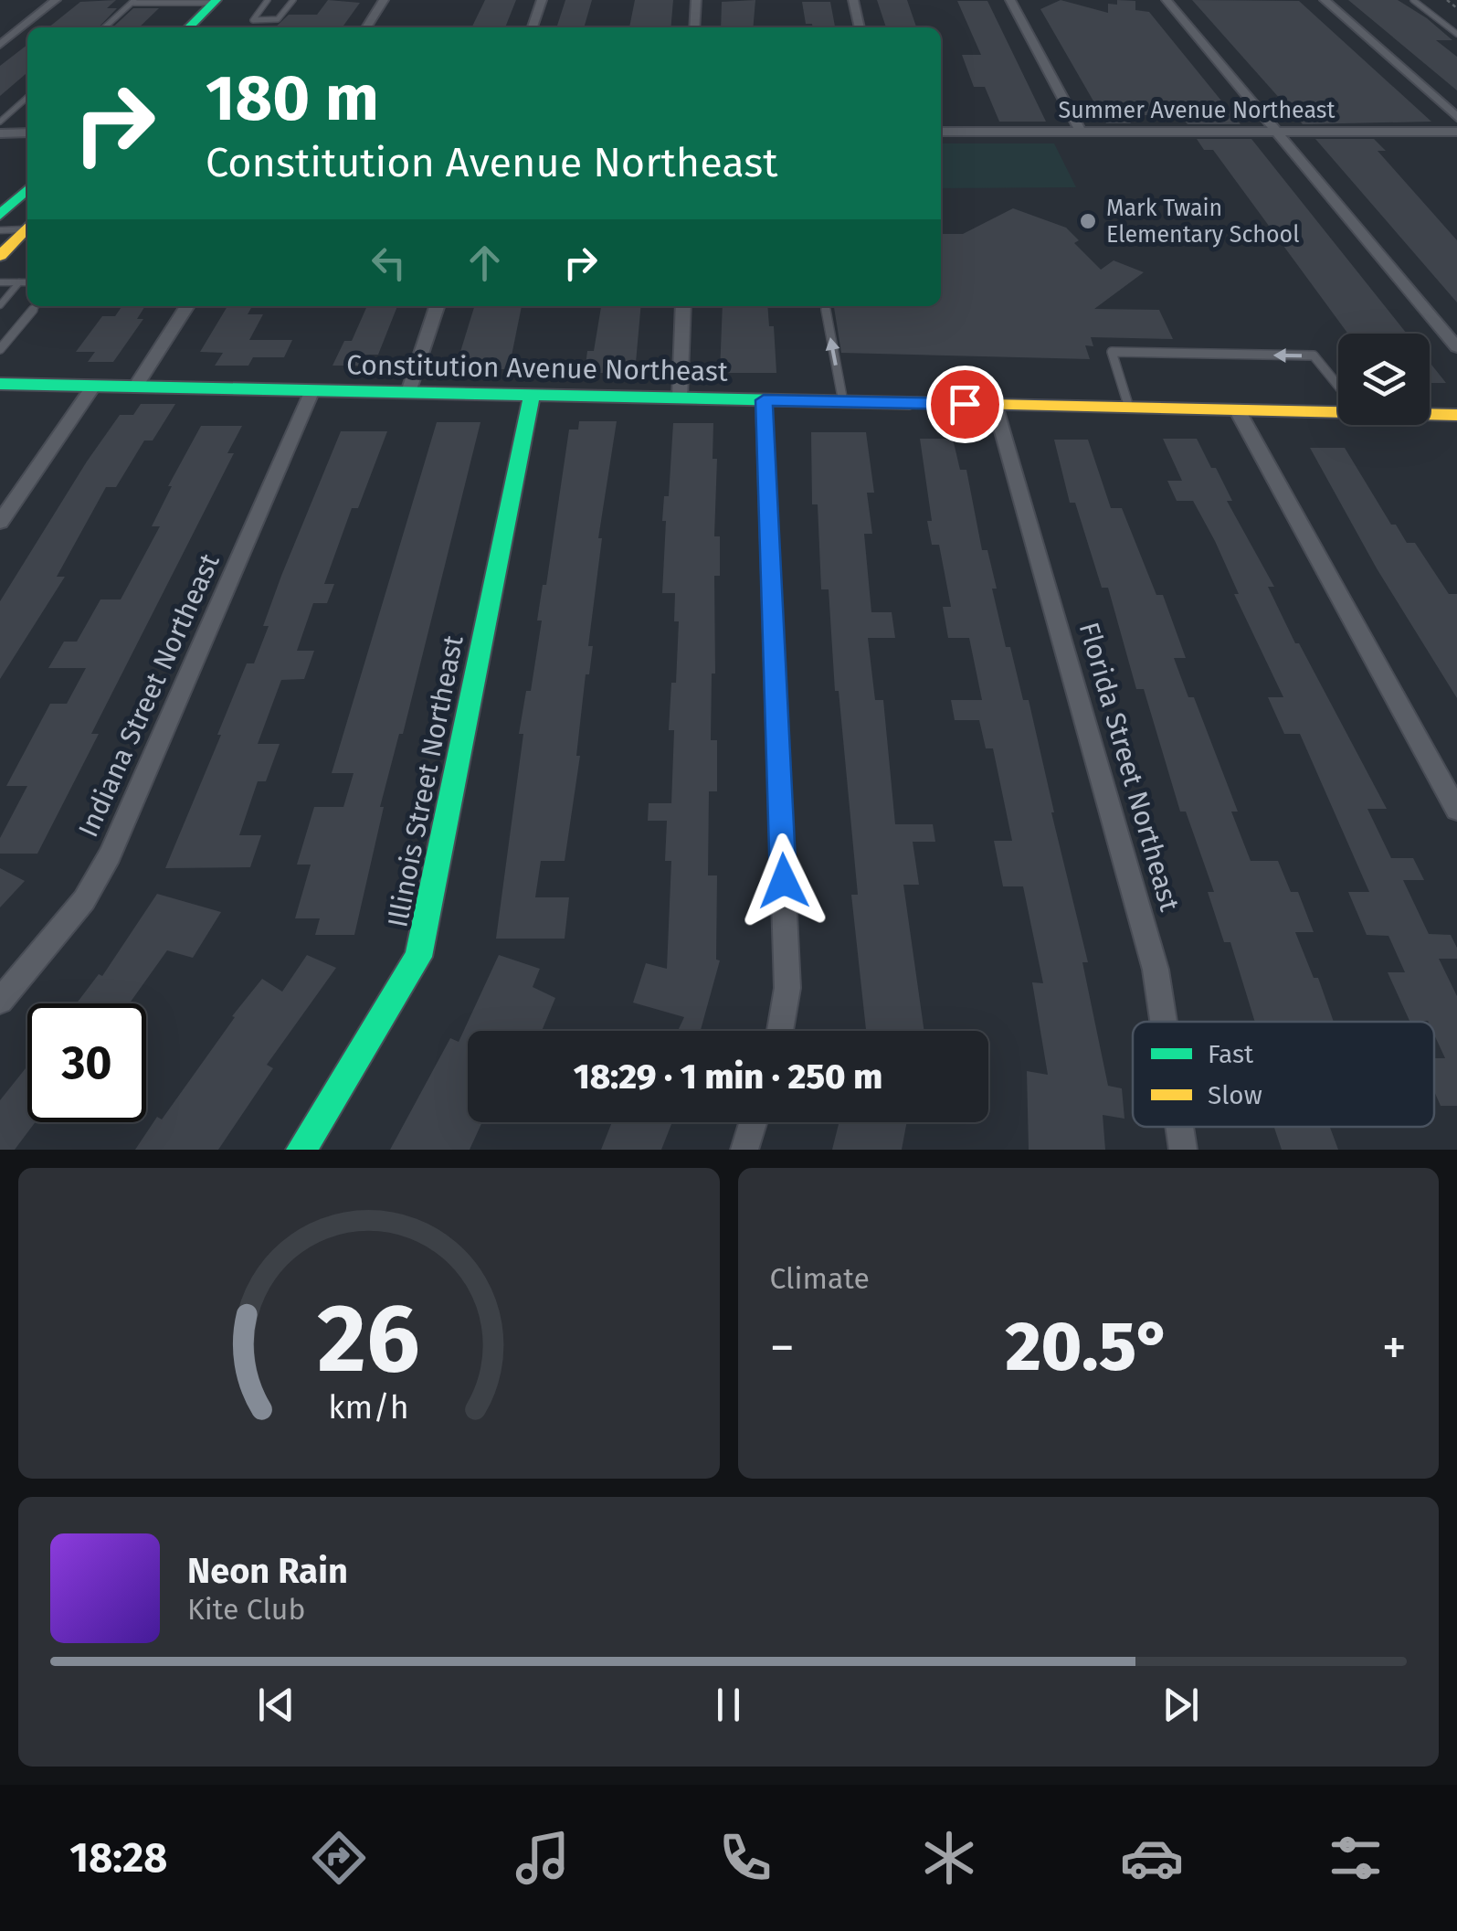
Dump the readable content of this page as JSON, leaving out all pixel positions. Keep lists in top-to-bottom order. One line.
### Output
{"streets":{"street":["Summer Avenue Northeast","Constitution Avenue Northeast","Indiana Street Northeast","Florida Street Northeast","Illinois Street Northeast"]},"crossings":[["Constitution Avenue Northeast","Indiana Street Northeast"],["Constitution Avenue Northeast","Florida Street Northeast"],["Constitution Avenue Northeast","Illinois Street Northeast"]],"places":["Mark Twain Elementary School"],"legend":["Fast","Slow"],"page":{"turn":["180 m","Constitution Avenue Northeast"],"limit":"30","trip":"18:29 · 1 min · 250 m","tile":"Climate","heat":["−","20.5°","+"],"song":["Neon Rain","Kite Club"],"tabs":"18:28","gauge":["26","km/h"]}}
